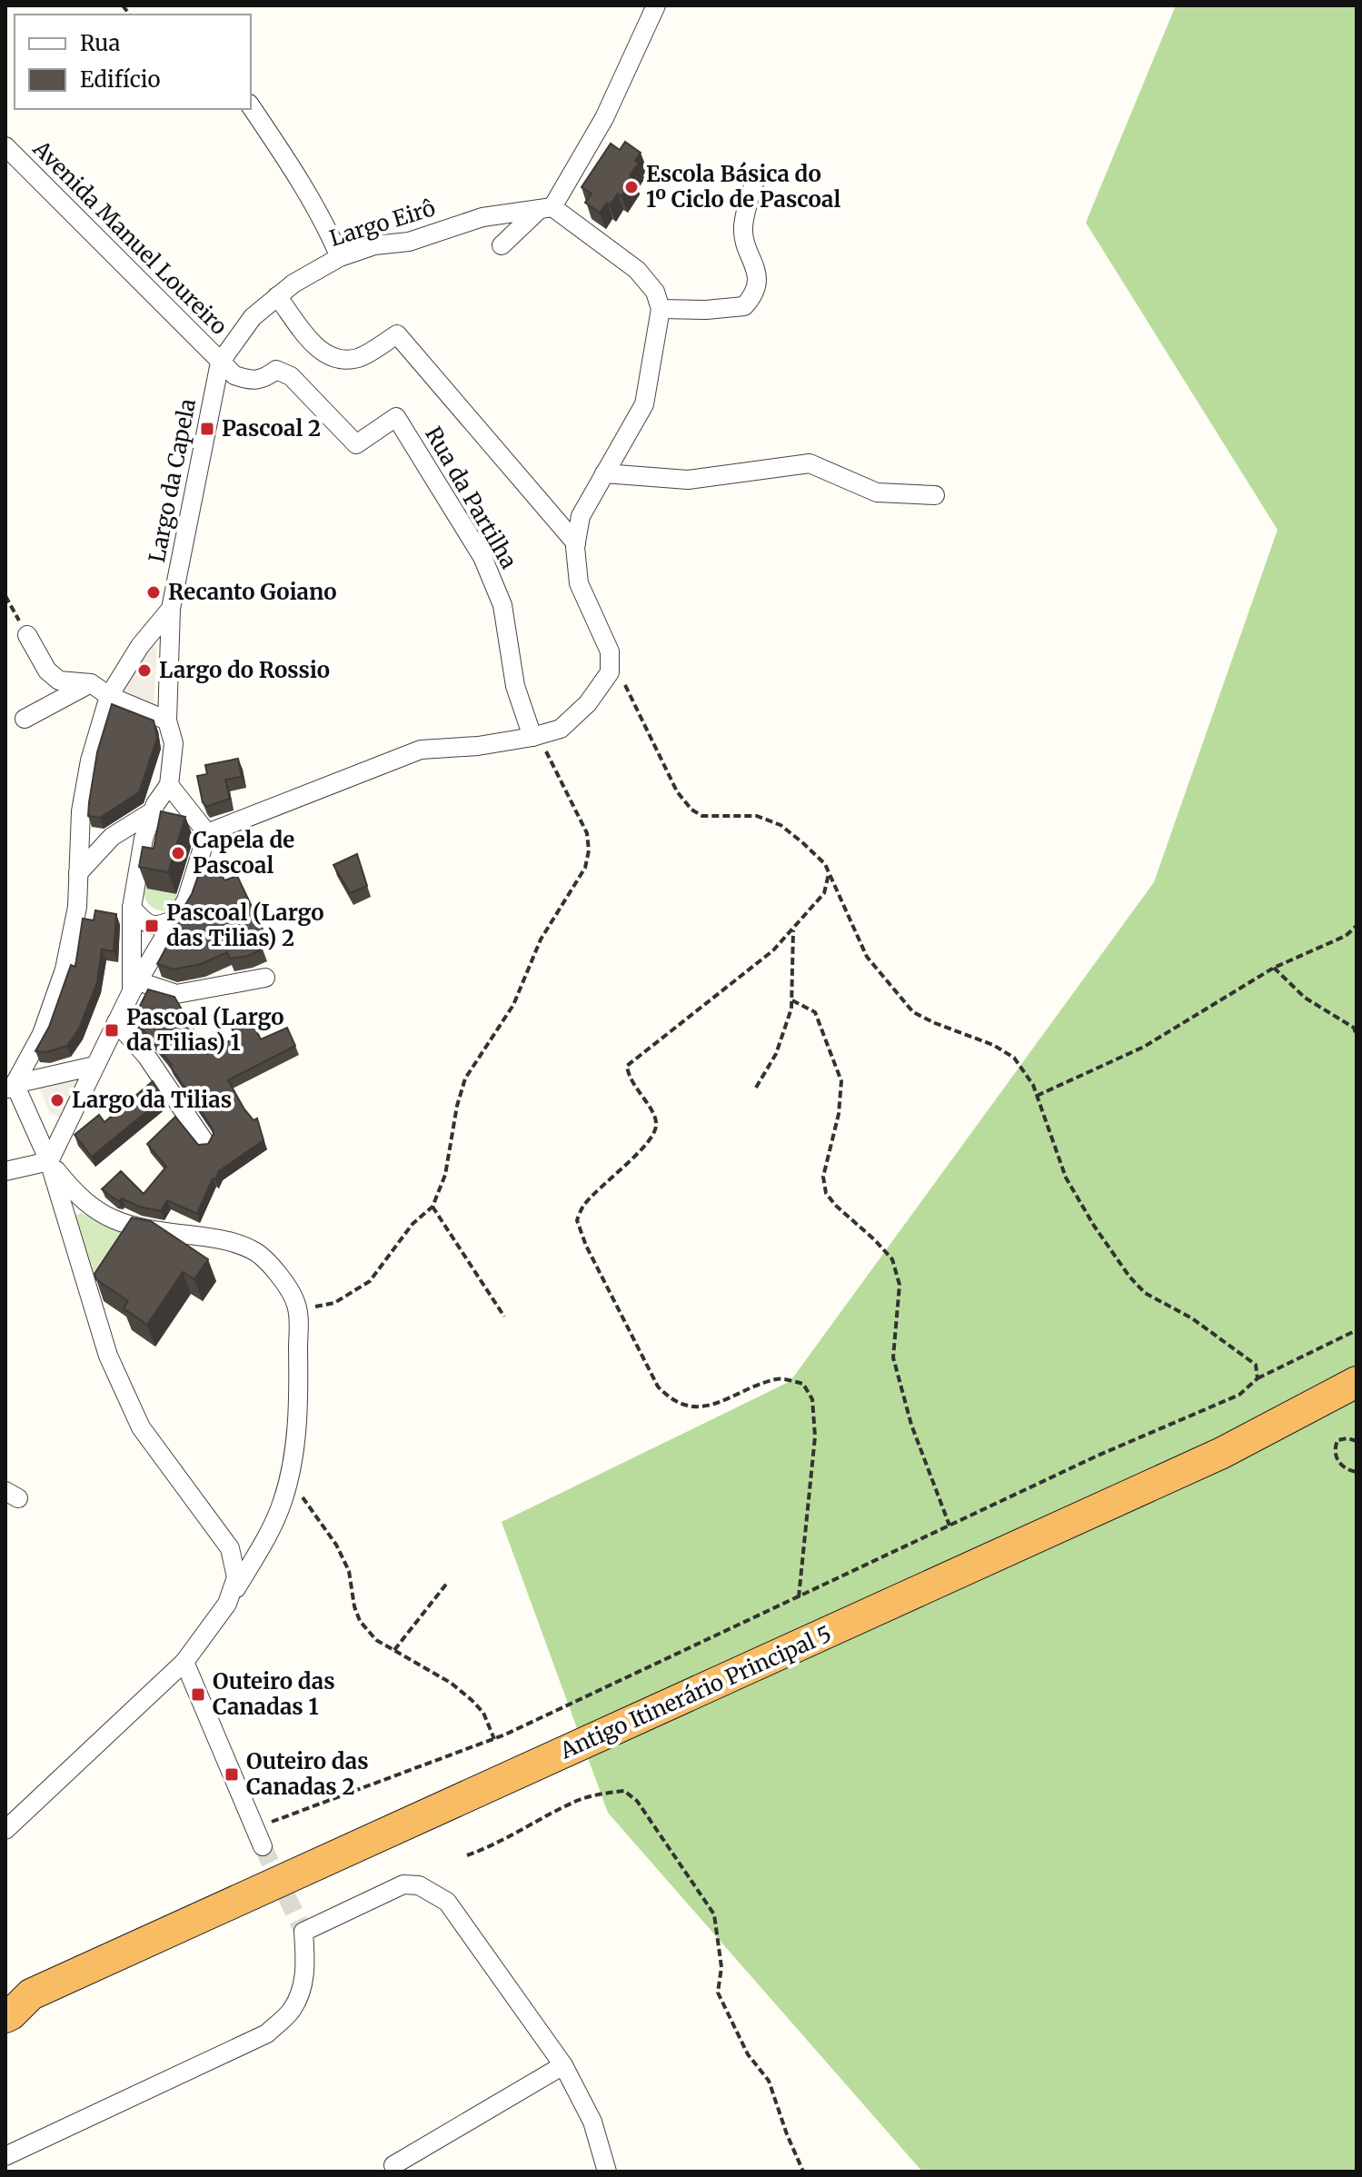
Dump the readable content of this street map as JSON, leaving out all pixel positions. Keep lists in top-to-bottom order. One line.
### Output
{"streets":{"highway":["Antigo Itinerário Principal 5"],"street":["Largo Eirô","Avenida Manuel Loureiro","Largo da Capela","Rua da Partilha"]},"crossings":[["Largo Eirô","Avenida Manuel Loureiro"],["Largo Eirô","Largo da Capela"],["Largo Eirô","Rua da Partilha"],["Avenida Manuel Loureiro","Largo da Capela"],["Avenida Manuel Loureiro","Rua da Partilha"],["Largo da Capela","Rua da Partilha"]],"places":{"other":["Escola Básica do 1º Ciclo de Pascoal","Recanto Goiano","Largo do Rossio","Capela de Pascoal","Largo da Tilias"],"transit":["Pascoal 2","Pascoal (Largo das Tilias) 2","Pascoal (Largo da Tilias) 1","Outeiro das Canadas 1","Outeiro das Canadas 2"]},"legend":["Rua","Edifício"]}
